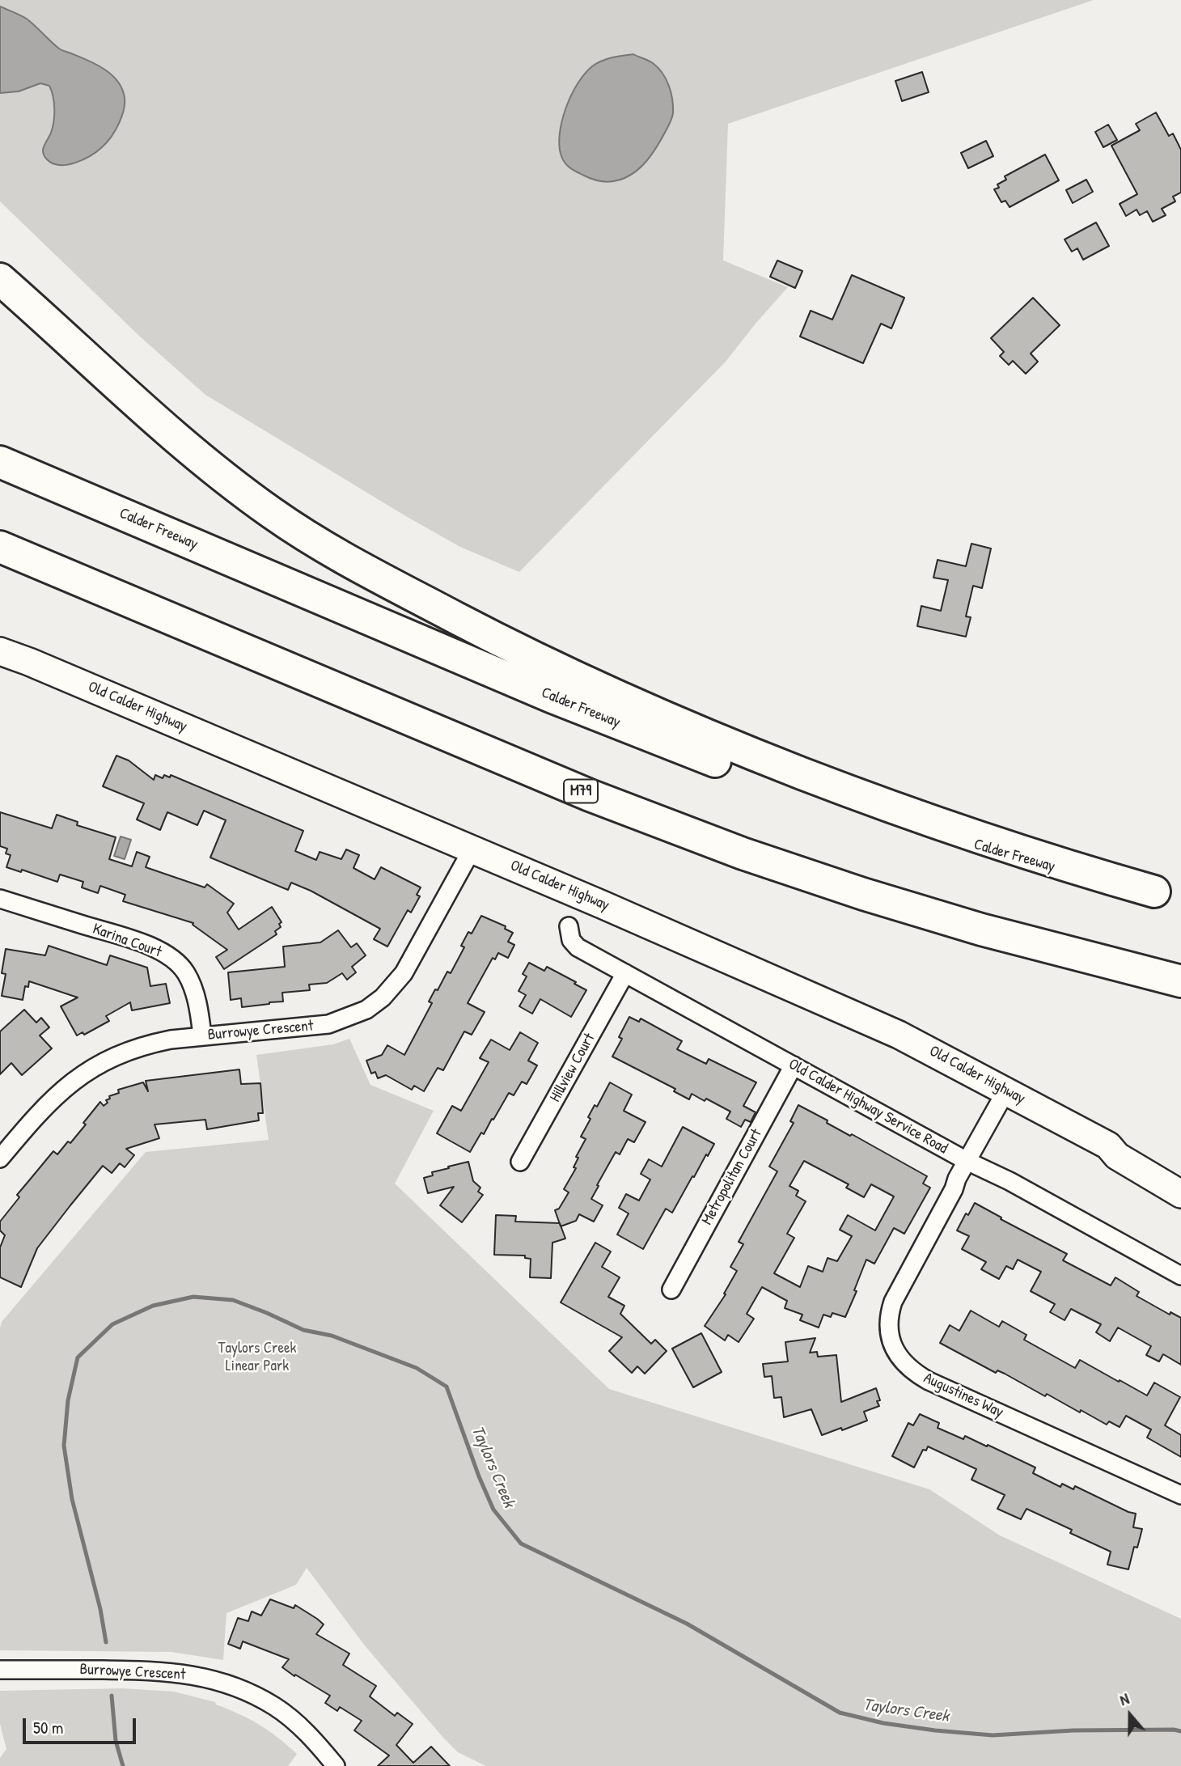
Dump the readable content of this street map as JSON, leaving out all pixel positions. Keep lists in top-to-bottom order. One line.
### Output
{"streets":{"highway":["Calder Freeway","M79"],"main road":["Old Calder Highway"],"street":["Karina Court","Burrowye Crescent","Hillview Court","Old Calder Highway Service Road","Metropolitan Court","Augustines Way"]},"crossings":[["Old Calder Highway","Burrowye Crescent"],["Old Calder Highway","Augustines Way"],["Karina Court","Burrowye Crescent"],["Hillview Court","Old Calder Highway Service Road"],["Old Calder Highway Service Road","Metropolitan Court"],["Old Calder Highway Service Road","Augustines Way"]],"water":["Taylors Creek"],"parks":["Taylors Creek Linear Park"],"scale_bar":"50 m","north":"top"}
